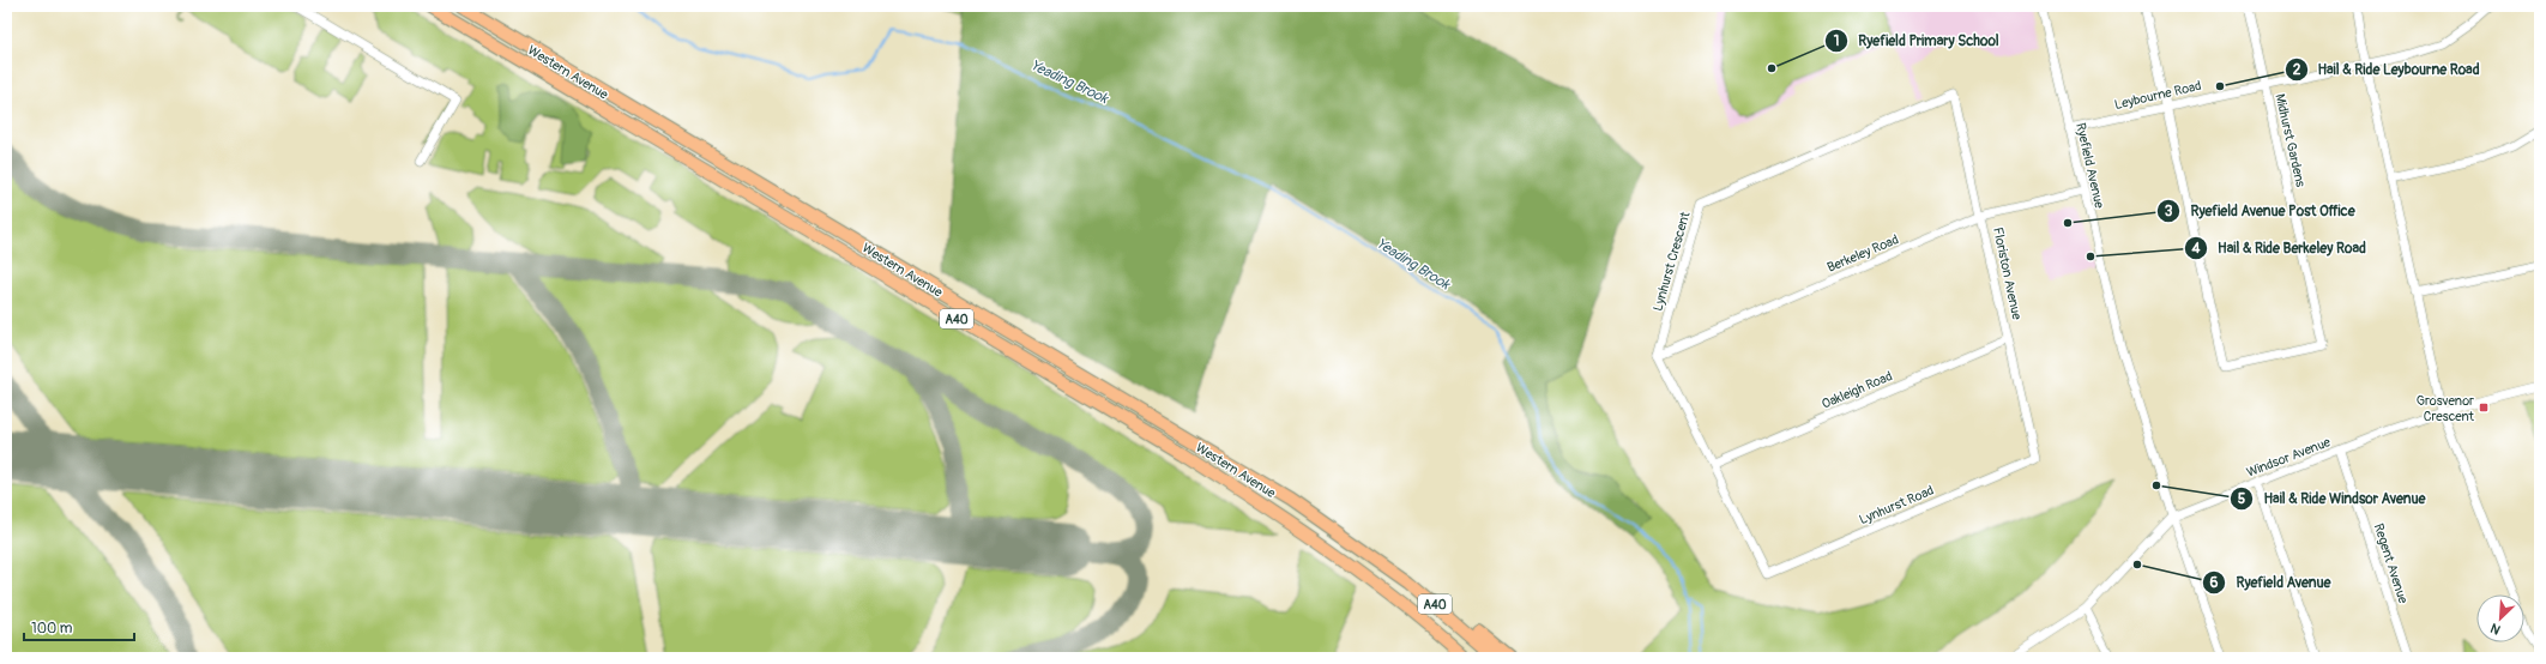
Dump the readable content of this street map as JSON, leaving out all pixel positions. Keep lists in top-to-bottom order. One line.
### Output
{"streets":{"highway":["Western Avenue","A40"],"street":["Leybourne Road","Midhurst Gardens","Ryefield Avenue","Berkeley Road","Lynhurst Crescent","Floriston Avenue","Oakleigh Road","Windsor Avenue","Lynhurst Road","Regent Avenue"]},"crossings":[["Leybourne Road","Midhurst Gardens"],["Leybourne Road","Ryefield Avenue"],["Ryefield Avenue","Berkeley Road"],["Ryefield Avenue","Windsor Avenue"],["Berkeley Road","Lynhurst Crescent"],["Berkeley Road","Floriston Avenue"],["Lynhurst Crescent","Floriston Avenue"],["Floriston Avenue","Oakleigh Road"],["Floriston Avenue","Lynhurst Road"],["Oakleigh Road","Lynhurst Road"],["Windsor Avenue","Regent Avenue"]],"water":["Yeading Brook"],"places":{"other":["Ryefield Primary School","Hail & Ride Leybourne Road","Ryefield Avenue Post Office","Hail & Ride Berkeley Road","Hail & Ride Windsor Avenue","Ryefield Avenue"],"transit":["Grosvenor Crescent"]},"scale_bar":"100 m","north":"bottom left"}
